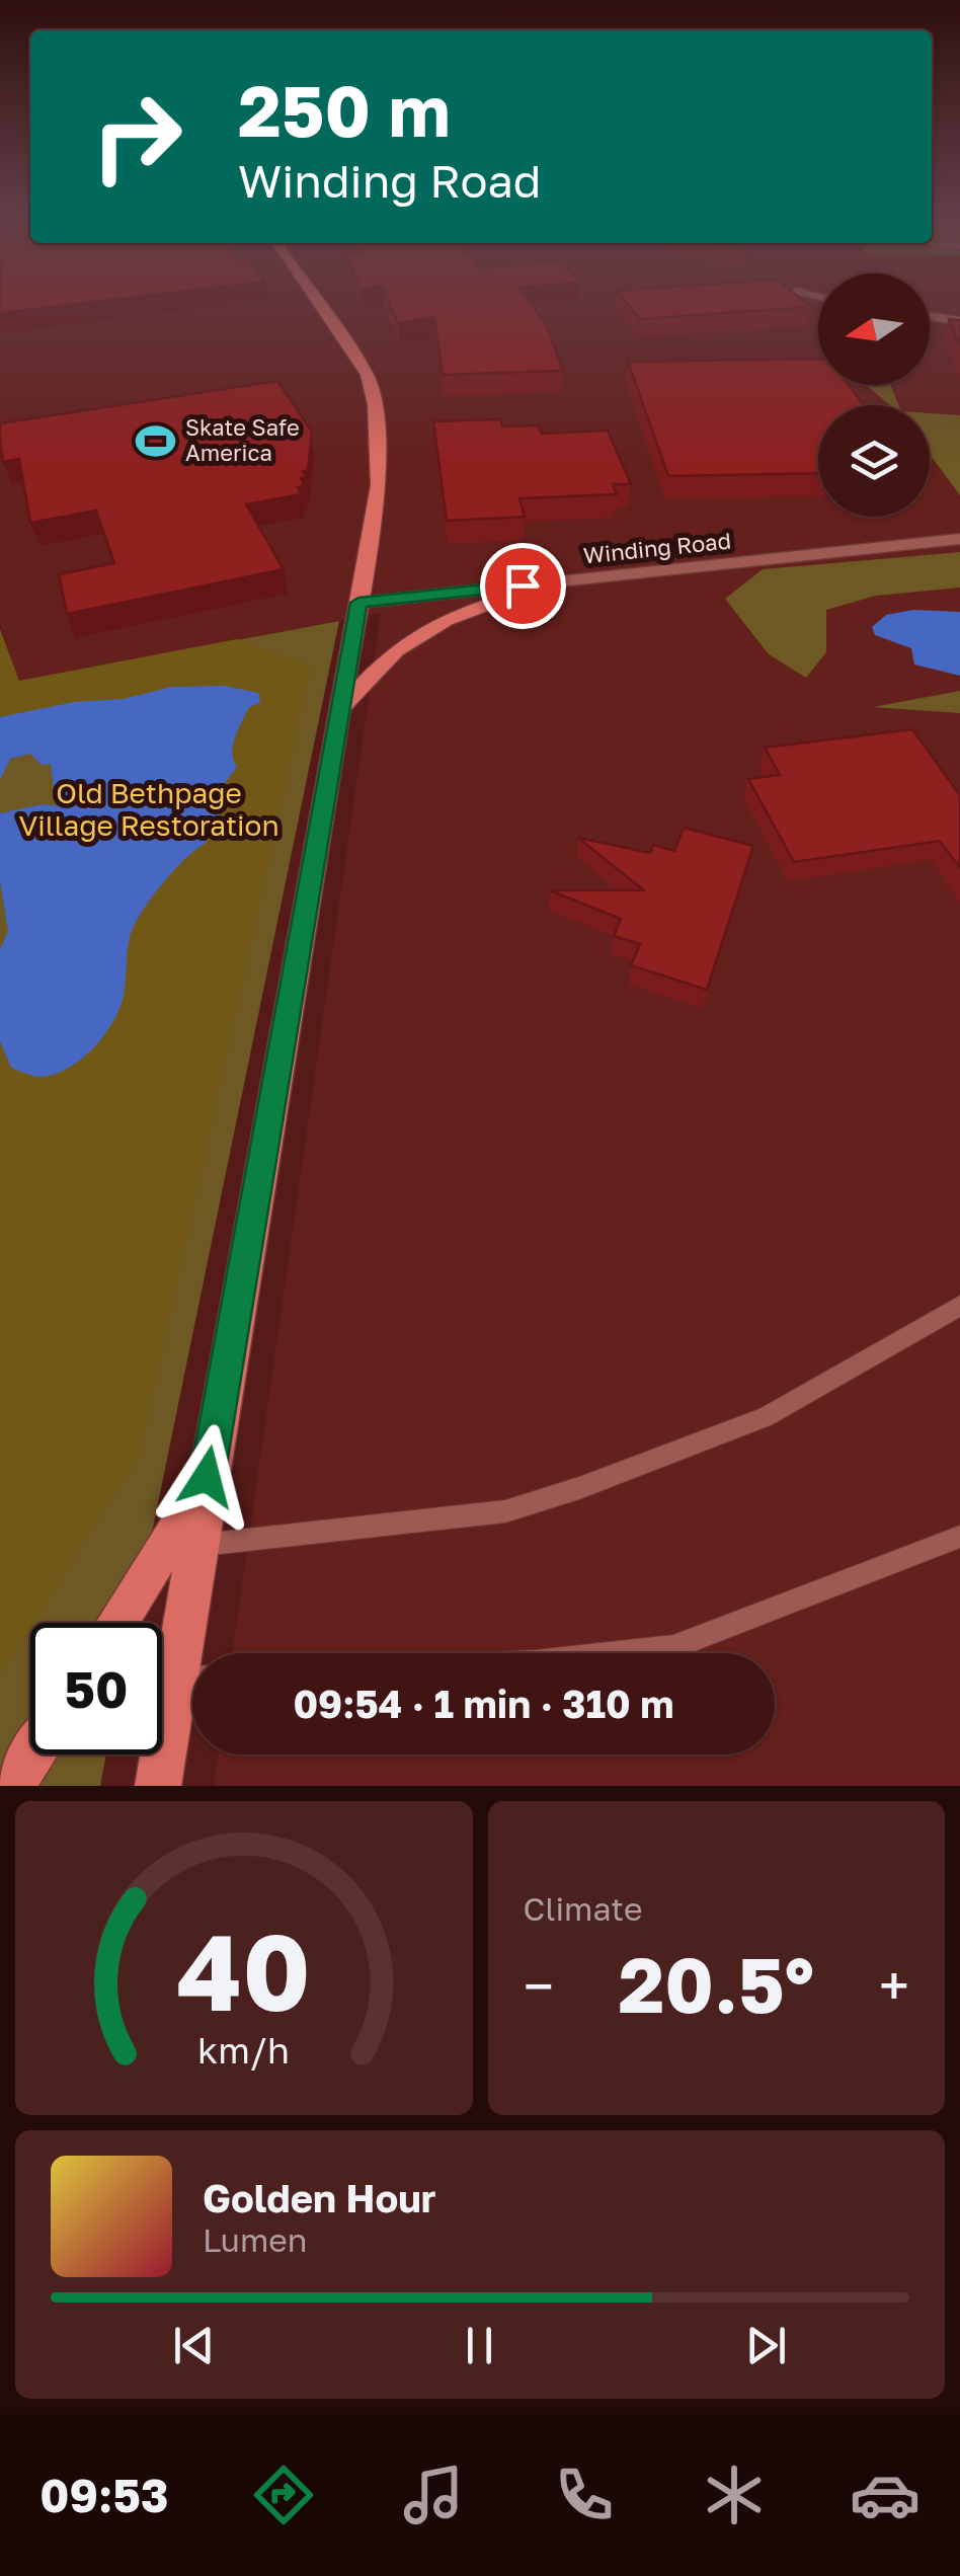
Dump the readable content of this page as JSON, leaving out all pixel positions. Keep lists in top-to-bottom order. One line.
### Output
{"streets":{"street":["Winding Road"]},"parks":["Old Bethpage Village Restoration"],"places":{"sports":["Skate Safe America"]},"north":"left","page":{"turn":["250 m","Winding Road"],"limit":"50","trip":"09:54 · 1 min · 310 m","tile":"Climate","heat":["−","20.5°","+"],"song":["Golden Hour","Lumen"],"tabs":"09:53","gauge":["40","km/h"]}}
